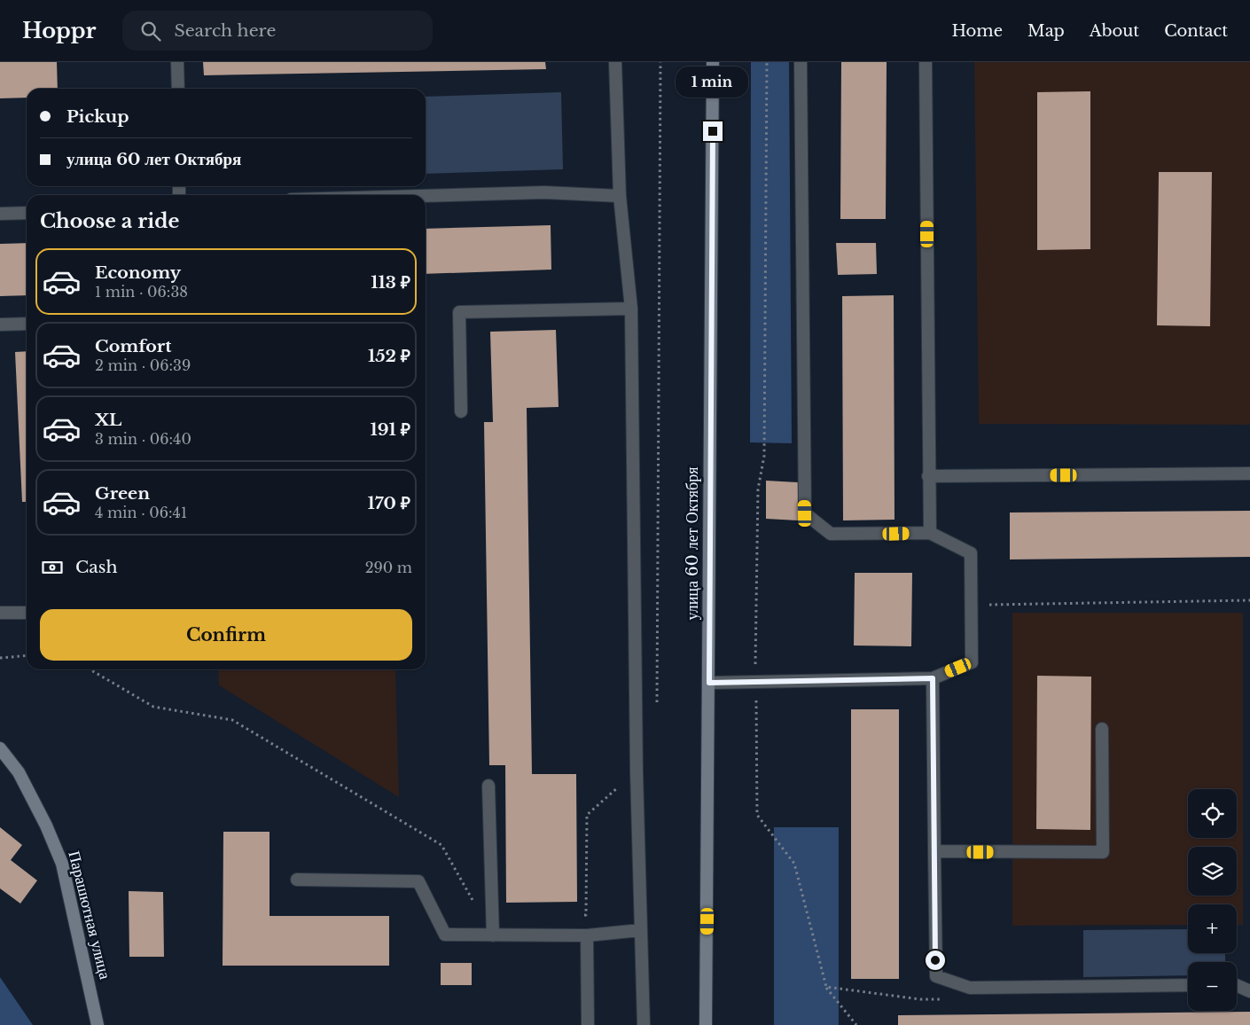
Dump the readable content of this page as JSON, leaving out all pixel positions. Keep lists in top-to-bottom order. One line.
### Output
{"streets":{"main road":["улица 60 лет Октября","Парашютная улица"]},"page":{"header":"Hoppr","search":"Search here","nav":["Home","Map","About","Contact"],"bubble":"1 min","banner":["Pickup","улица 60 лет Октября"],"heading":"Choose a ride","list":[{"name":"Economy","note":"1 min · 06:38","value":"113 ₽"},{"name":"Comfort","note":"2 min · 06:39","value":"152 ₽"},{"name":"XL","note":"3 min · 06:40","value":"191 ₽"},{"name":"Green","note":"4 min · 06:41","value":"170 ₽"}],"pay":["Cash","290 m"],"buttons":"Confirm","map_buttons":["+","−"]}}
